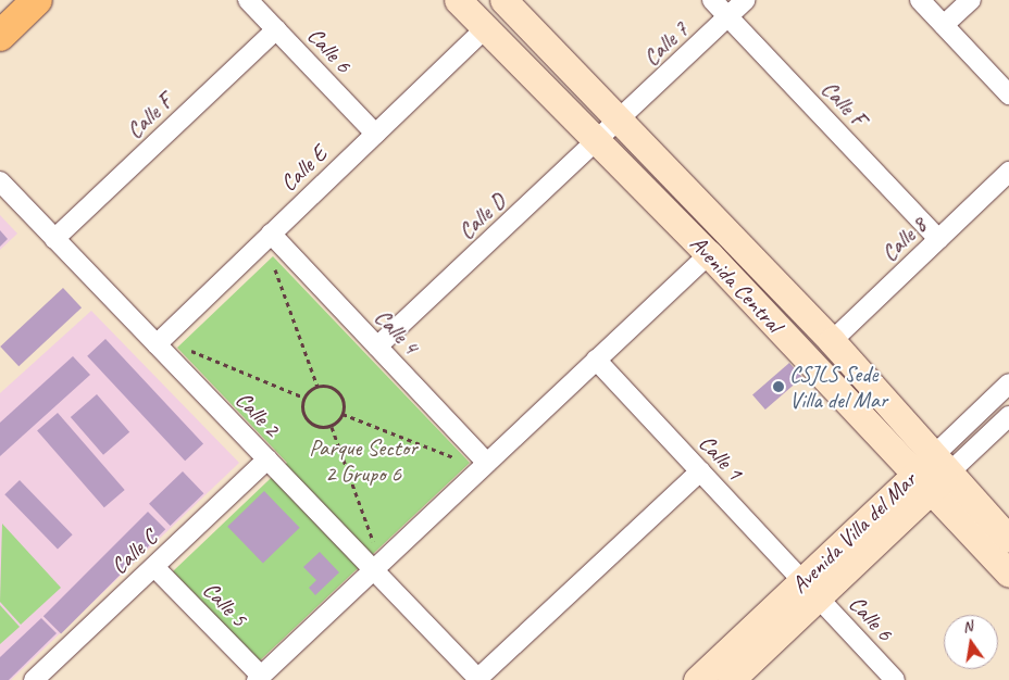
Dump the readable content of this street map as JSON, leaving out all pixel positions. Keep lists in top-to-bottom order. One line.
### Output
{"streets":{"street":["Calle 7","Calle 6","Calle F","Calle E","Calle D","Calle 8","Avenida Central","Calle 4","Calle 2","Calle 1","Avenida Villa del Mar","Calle C","Calle 5"]},"crossings":[["Calle 7","Calle F"],["Calle 7","Calle D"],["Calle 7","Avenida Central"],["Calle 6","Calle F"],["Calle 6","Calle E"],["Calle 6","Calle 1"],["Calle 6","Avenida Villa del Mar"],["Calle F","Calle 8"],["Calle F","Calle 2"],["Calle E","Avenida Central"],["Calle E","Calle 4"],["Calle E","Calle 2"],["Calle D","Avenida Central"],["Calle D","Calle 4"],["Calle 8","Avenida Central"],["Avenida Central","Avenida Villa del Mar"],["Calle 2","Calle C"],["Calle 1","Avenida Villa del Mar"],["Calle C","Calle 5"]],"parks":["Parque Sector 2 Grupo 6"],"places":["CSJLS Sede Villa del Mar"],"north":"top"}
